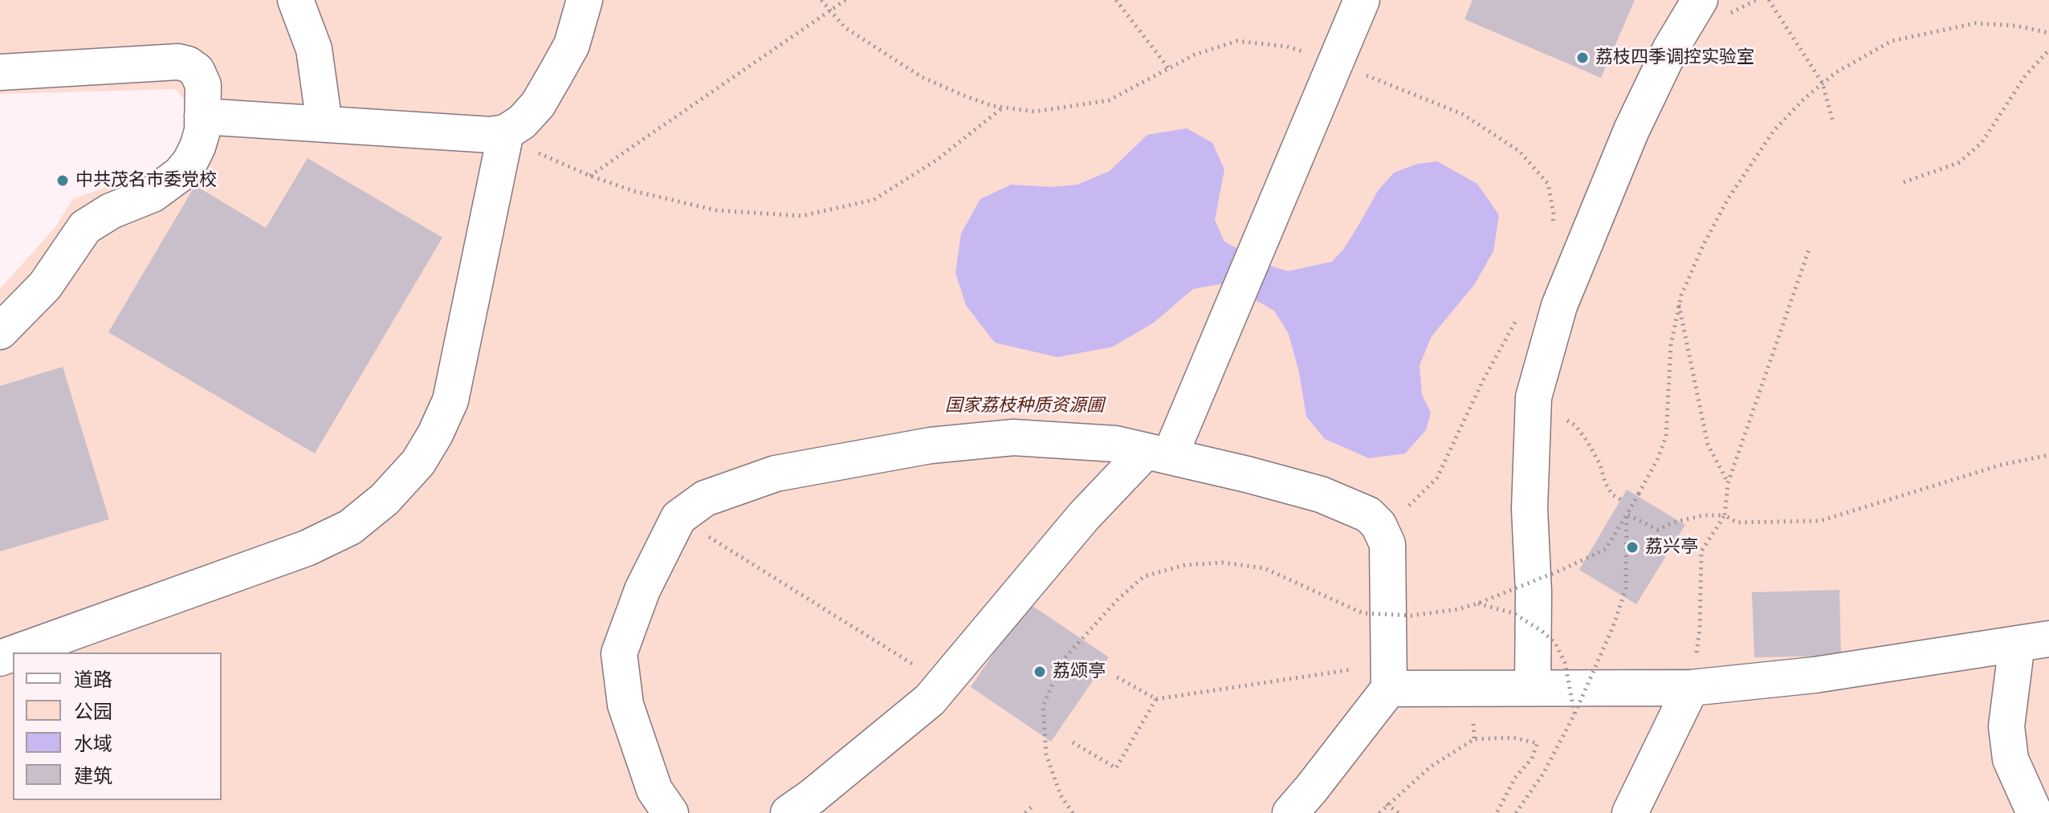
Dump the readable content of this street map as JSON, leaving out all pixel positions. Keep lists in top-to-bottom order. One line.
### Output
{"parks":["国家荔枝种质资源圃"],"places":["荔枝四季调控实验室","中共茂名市委党校","荔兴亭","荔颂亭"],"legend":["道路","公园","水域","建筑"]}
